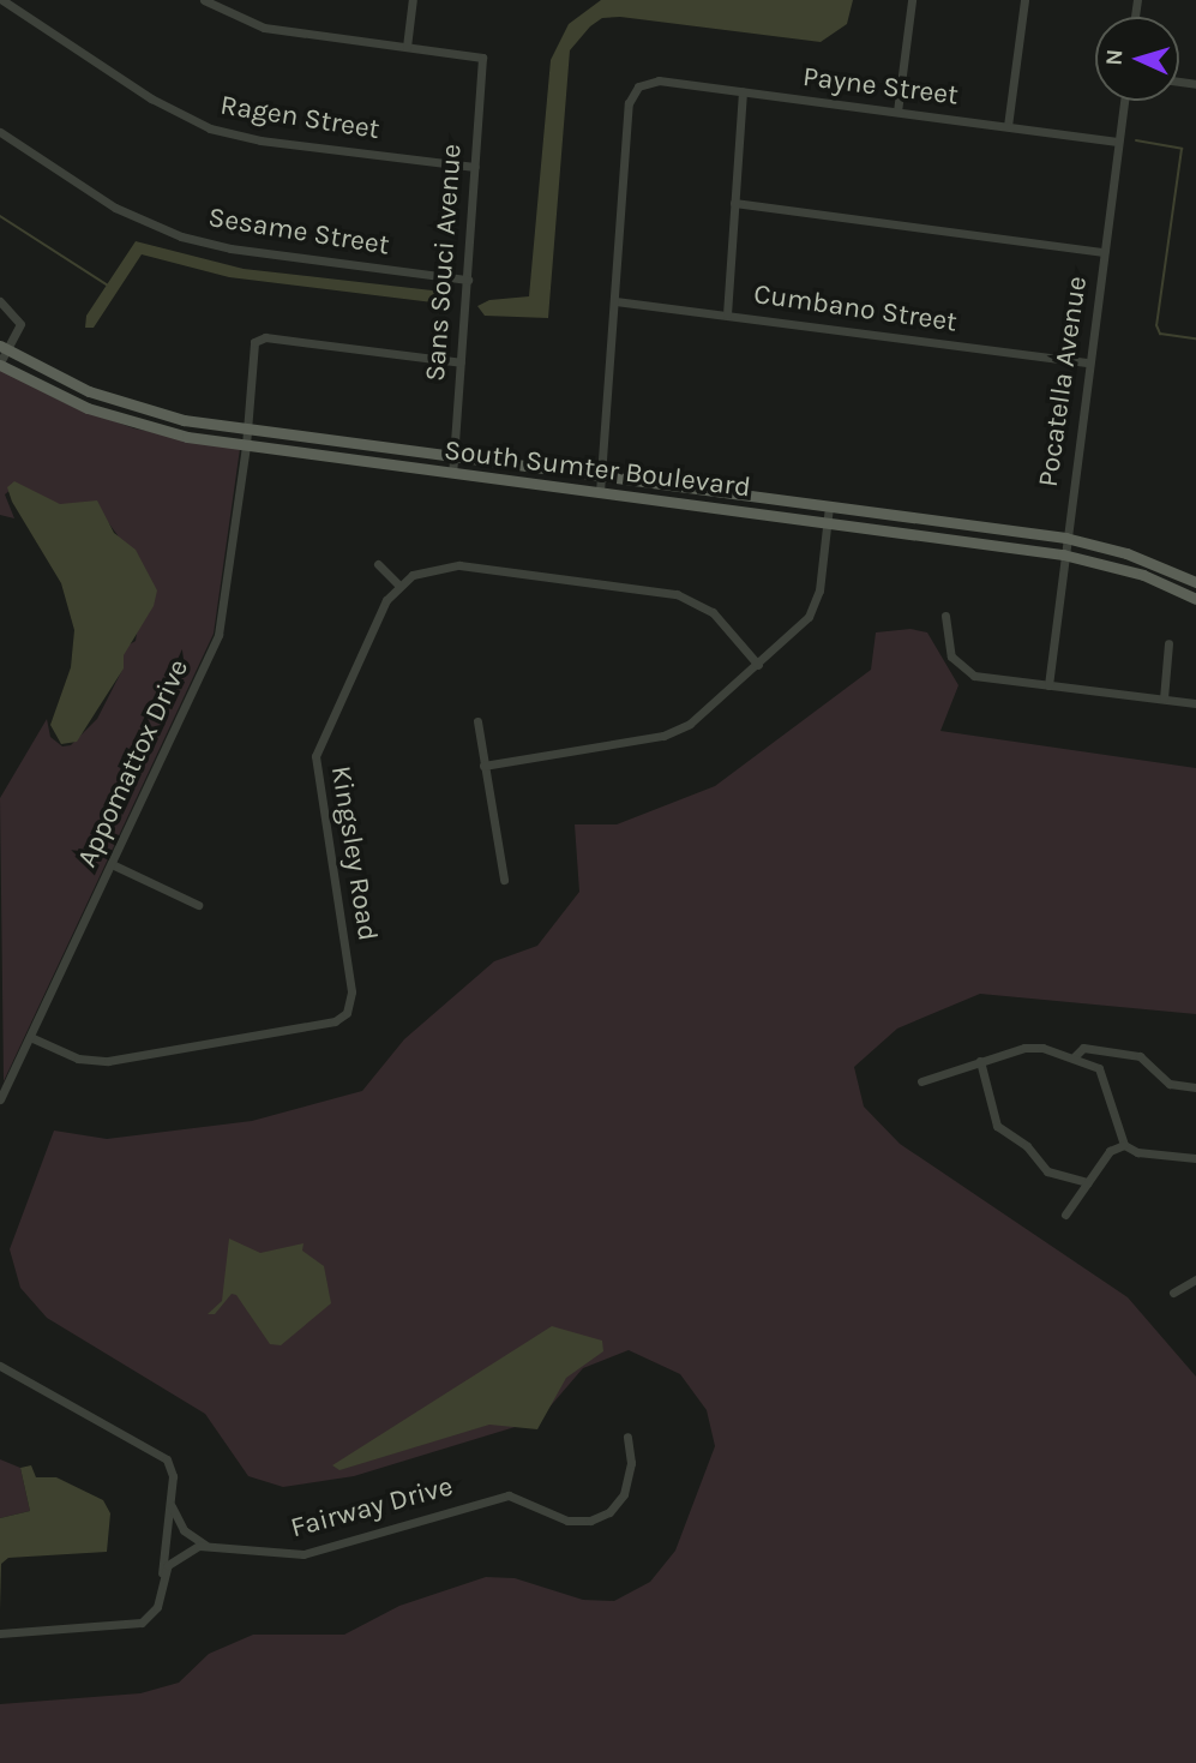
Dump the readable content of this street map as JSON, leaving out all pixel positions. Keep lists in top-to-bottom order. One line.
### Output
{"streets":{"main road":["South Sumter Boulevard"],"street":["Payne Street","Ragen Street","Sesame Street","Sans Souci Avenue","Cumbano Street","Pocatella Avenue","Appomattox Drive","Kingsley Road","Fairway Drive"]},"crossings":[["Payne Street","Cumbano Street"],["Payne Street","Pocatella Avenue"],["Ragen Street","Sans Souci Avenue"],["Sesame Street","Sans Souci Avenue"],["Sans Souci Avenue","South Sumter Boulevard"],["Sans Souci Avenue","Appomattox Drive"],["Cumbano Street","Pocatella Avenue"],["Pocatella Avenue","South Sumter Boulevard"],["South Sumter Boulevard","Appomattox Drive"],["Appomattox Drive","Kingsley Road"]],"north":"left"}
